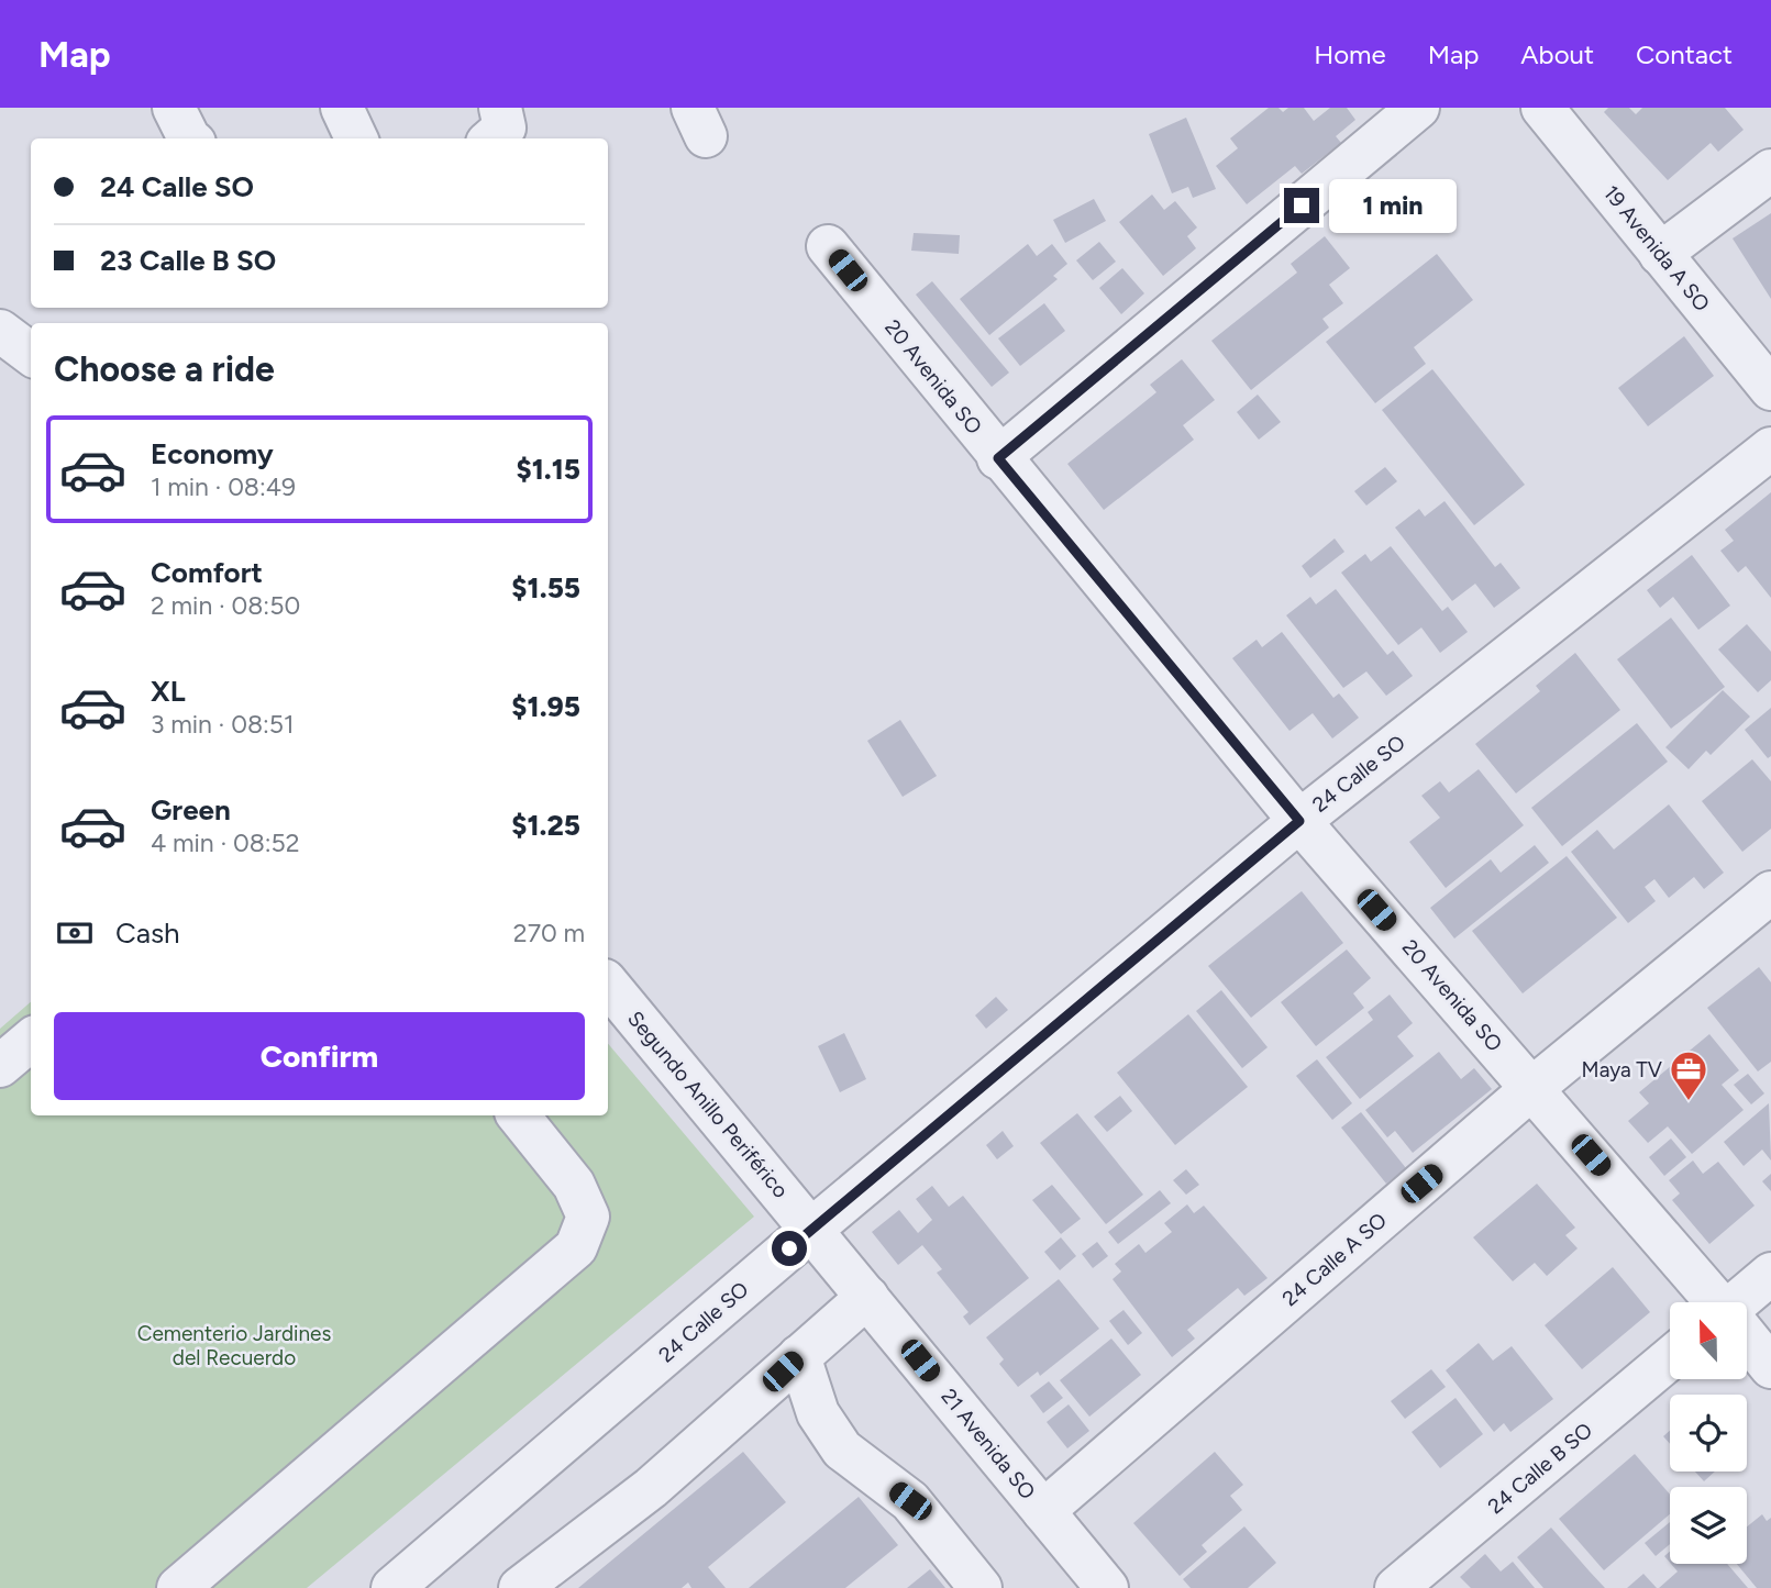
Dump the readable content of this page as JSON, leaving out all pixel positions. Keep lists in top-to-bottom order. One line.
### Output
{"streets":{"street":["19 Avenida A SO","20 Avenida SO","24 Calle SO","Segundo Anillo Periférico","24 Calle A SO","21 Avenida SO","24 Calle B SO"]},"crossings":[["20 Avenida SO","24 Calle SO"],["20 Avenida SO","24 Calle A SO"],["24 Calle SO","Segundo Anillo Periférico"],["24 Calle SO","21 Avenida SO"],["Segundo Anillo Periférico","21 Avenida SO"],["24 Calle A SO","21 Avenida SO"]],"parks":["Cementerio Jardines del Recuerdo"],"places":{"office":["Maya TV"]},"north":"top","page":{"header":"Map","nav":["Home","Map","About","Contact"],"banner":["24 Calle SO","23 Calle B SO"],"bubble":"1 min","heading":"Choose a ride","list":[{"name":"Economy","note":"1 min · 08:49","value":"$1.15"},{"name":"Comfort","note":"2 min · 08:50","value":"$1.55"},{"name":"XL","note":"3 min · 08:51","value":"$1.95"},{"name":"Green","note":"4 min · 08:52","value":"$1.25"}],"pay":["Cash","270 m"],"buttons":"Confirm"}}
